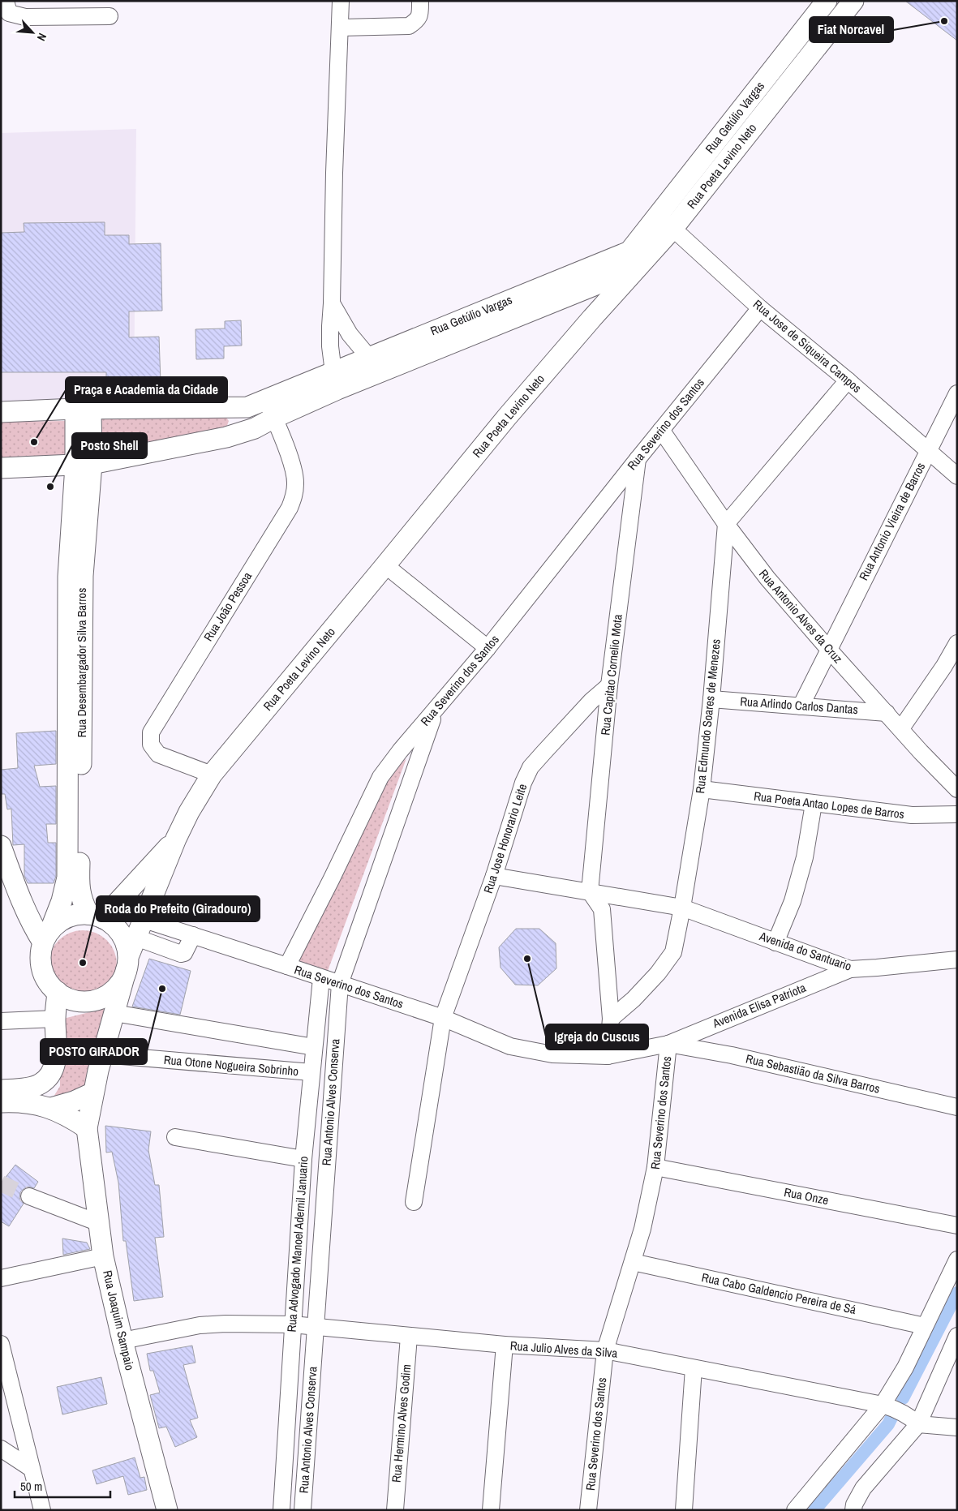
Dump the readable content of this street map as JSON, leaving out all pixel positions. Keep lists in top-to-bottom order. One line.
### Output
{"streets":{"main road":["Rua Getúlio Vargas","Rua Poeta Levino Neto","Rua Desembargador Silva Barros","Rua Joaquim Sampaio"],"street":["Rua Jose de Siqueira Campos","Rua Severino dos Santos","Rua Antonio Vieira de Barros","Rua João Pessoa","Rua Antonio Alves da Cruz","Rua Capitao Cornelio Mota","Rua Arlindo Carlos Dantas","Rua Edmundo Soares de Menezes","Rua Poeta Antao Lopes de Barros","Rua Jose Honorario Leite","Avenida do Santuario","Avenida Elisa Patriota","Rua Otone Nogueira Sobrinho","Rua Sebastião da Silva Barros","Rua Antonio Alves Conserva","Rua Onze","Rua Advogado Manoel Adernil Januario","Rua Cabo Galdencio Pereira de Sá","Rua Julio Alves da Silva","Rua Hermino Alves Godim"]},"crossings":[["Rua Getúlio Vargas","Rua Poeta Levino Neto"],["Rua Getúlio Vargas","Rua Jose de Siqueira Campos"],["Rua Getúlio Vargas","Rua João Pessoa"],["Rua Getúlio Vargas","Rua Desembargador Silva Barros"],["Rua Poeta Levino Neto","Rua Jose de Siqueira Campos"],["Rua Poeta Levino Neto","Rua João Pessoa"],["Rua Poeta Levino Neto","Rua Desembargador Silva Barros"],["Rua Poeta Levino Neto","Rua Joaquim Sampaio"],["Rua Jose de Siqueira Campos","Rua Severino dos Santos"],["Rua Jose de Siqueira Campos","Rua Antonio Vieira de Barros"],["Rua Severino dos Santos","Rua Antonio Alves da Cruz"],["Rua Severino dos Santos","Rua Capitao Cornelio Mota"],["Rua Severino dos Santos","Rua Jose Honorario Leite"],["Rua Severino dos Santos","Avenida Elisa Patriota"],["Rua Severino dos Santos","Rua Sebastião da Silva Barros"],["Rua Severino dos Santos","Rua Antonio Alves Conserva"],["Rua Severino dos Santos","Rua Onze"],["Rua Severino dos Santos","Rua Advogado Manoel Adernil Januario"],["Rua Severino dos Santos","Rua Cabo Galdencio Pereira de Sá"],["Rua Severino dos Santos","Rua Julio Alves da Silva"],["Rua Antonio Vieira de Barros","Rua Antonio Alves da Cruz"],["Rua Antonio Vieira de Barros","Rua Arlindo Carlos Dantas"],["Rua Antonio Alves da Cruz","Rua Arlindo Carlos Dantas"],["Rua Antonio Alves da Cruz","Rua Edmundo Soares de Menezes"],["Rua Desembargador Silva Barros","Rua Joaquim Sampaio"],["Rua Capitao Cornelio Mota","Rua Jose Honorario Leite"],["Rua Capitao Cornelio Mota","Avenida do Santuario"],["Rua Arlindo Carlos Dantas","Rua Edmundo Soares de Menezes"],["Rua Edmundo Soares de Menezes","Rua Poeta Antao Lopes de Barros"],["Rua Edmundo Soares de Menezes","Avenida do Santuario"],["Rua Jose Honorario Leite","Avenida do Santuario"],["Avenida do Santuario","Avenida Elisa Patriota"],["Avenida Elisa Patriota","Rua Sebastião da Silva Barros"],["Rua Otone Nogueira Sobrinho","Rua Advogado Manoel Adernil Januario"],["Rua Otone Nogueira Sobrinho","Rua Joaquim Sampaio"],["Rua Antonio Alves Conserva","Rua Julio Alves da Silva"],["Rua Advogado Manoel Adernil Januario","Rua Julio Alves da Silva"],["Rua Joaquim Sampaio","Rua Julio Alves da Silva"],["Rua Julio Alves da Silva","Rua Hermino Alves Godim"]],"places":["Fiat Norcavel","Praça e Academia da Cidade","Posto Shell","Igreja do Cuscus","Roda do Prefeito (Giradouro)","POSTO GIRADOR"],"scale_bar":"50 m","north":"bottom right"}
